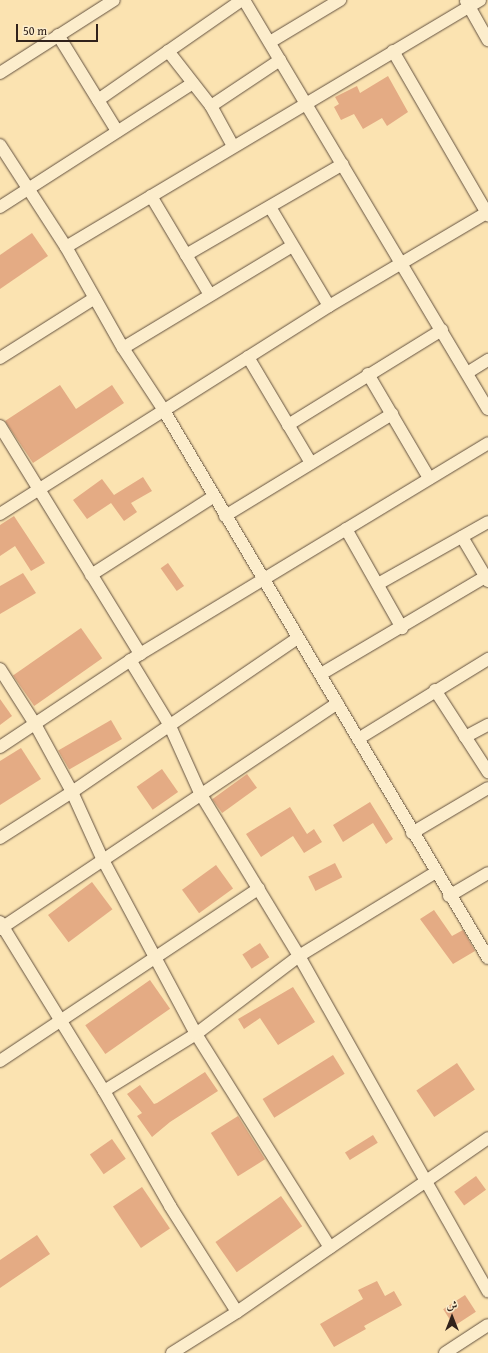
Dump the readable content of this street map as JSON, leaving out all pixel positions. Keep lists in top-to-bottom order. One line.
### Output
{"scale_bar":"50 m","north":"top"}
